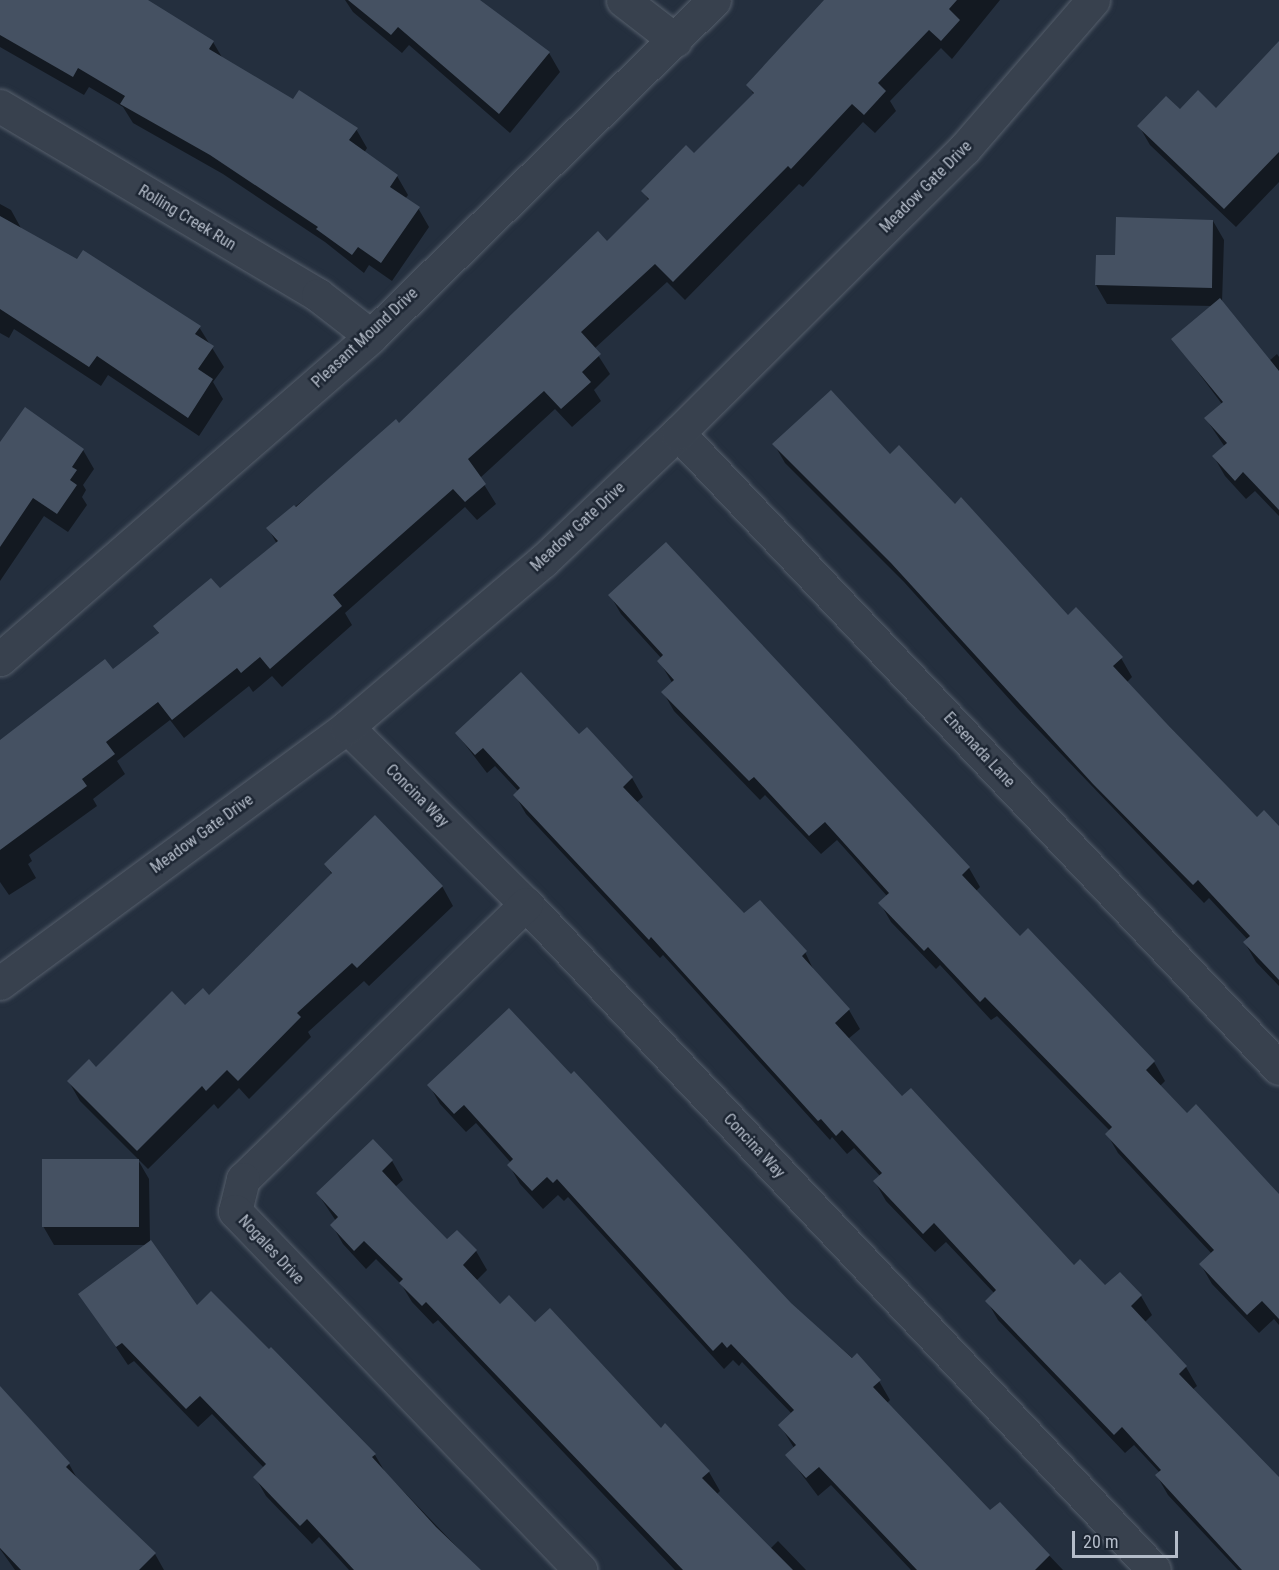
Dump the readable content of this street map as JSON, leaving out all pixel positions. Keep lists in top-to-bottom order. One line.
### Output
{"streets":{"street":["Meadow Gate Drive","Rolling Creek Run","Pleasant Mound Drive","Ensenada Lane","Concina Way","Nogales Drive"]},"crossings":[["Meadow Gate Drive","Ensenada Lane"],["Meadow Gate Drive","Concina Way"],["Rolling Creek Run","Pleasant Mound Drive"],["Concina Way","Nogales Drive"]],"scale_bar":"20 m"}
